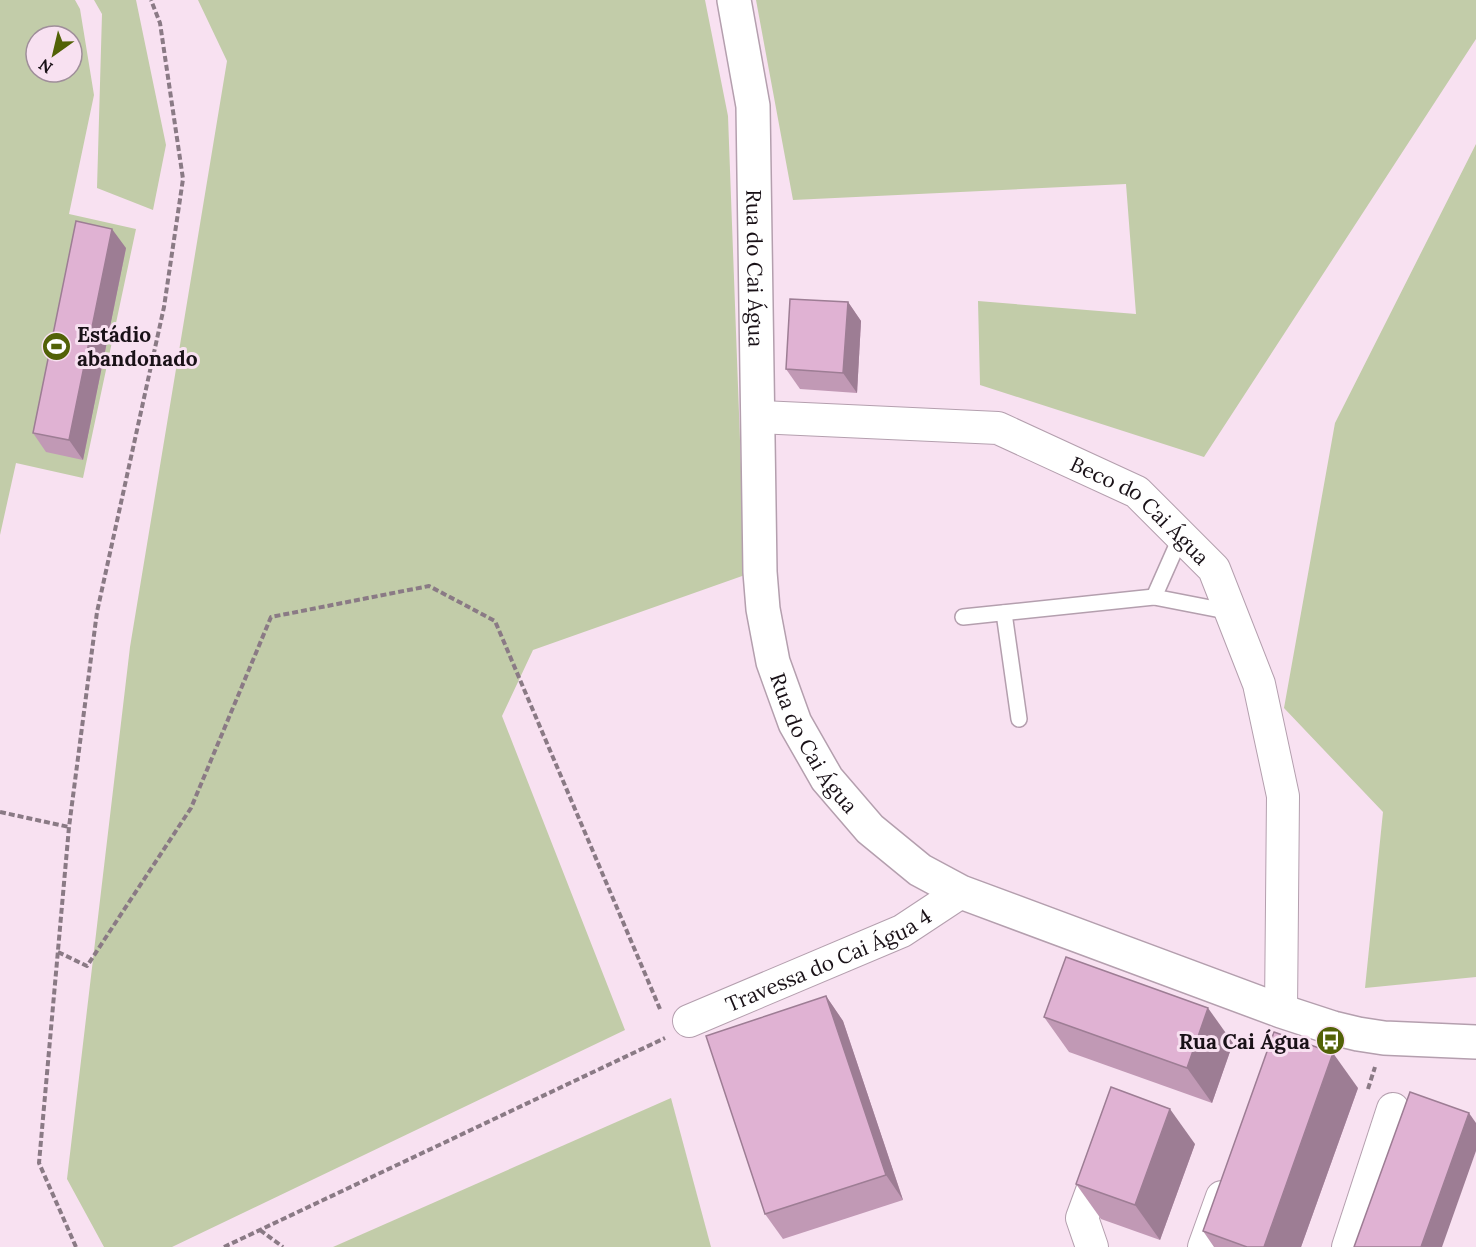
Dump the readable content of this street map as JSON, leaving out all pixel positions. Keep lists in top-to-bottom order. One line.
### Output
{"streets":{"street":["Rua do Cai Água","Beco do Cai Água","Travessa do Cai Água 4"]},"crossings":[["Rua do Cai Água","Beco do Cai Água"],["Rua do Cai Água","Travessa do Cai Água 4"]],"places":{"sports":["Estádio abandonado"],"bus stop":["Rua Cai Água"]},"north":"bottom left"}
